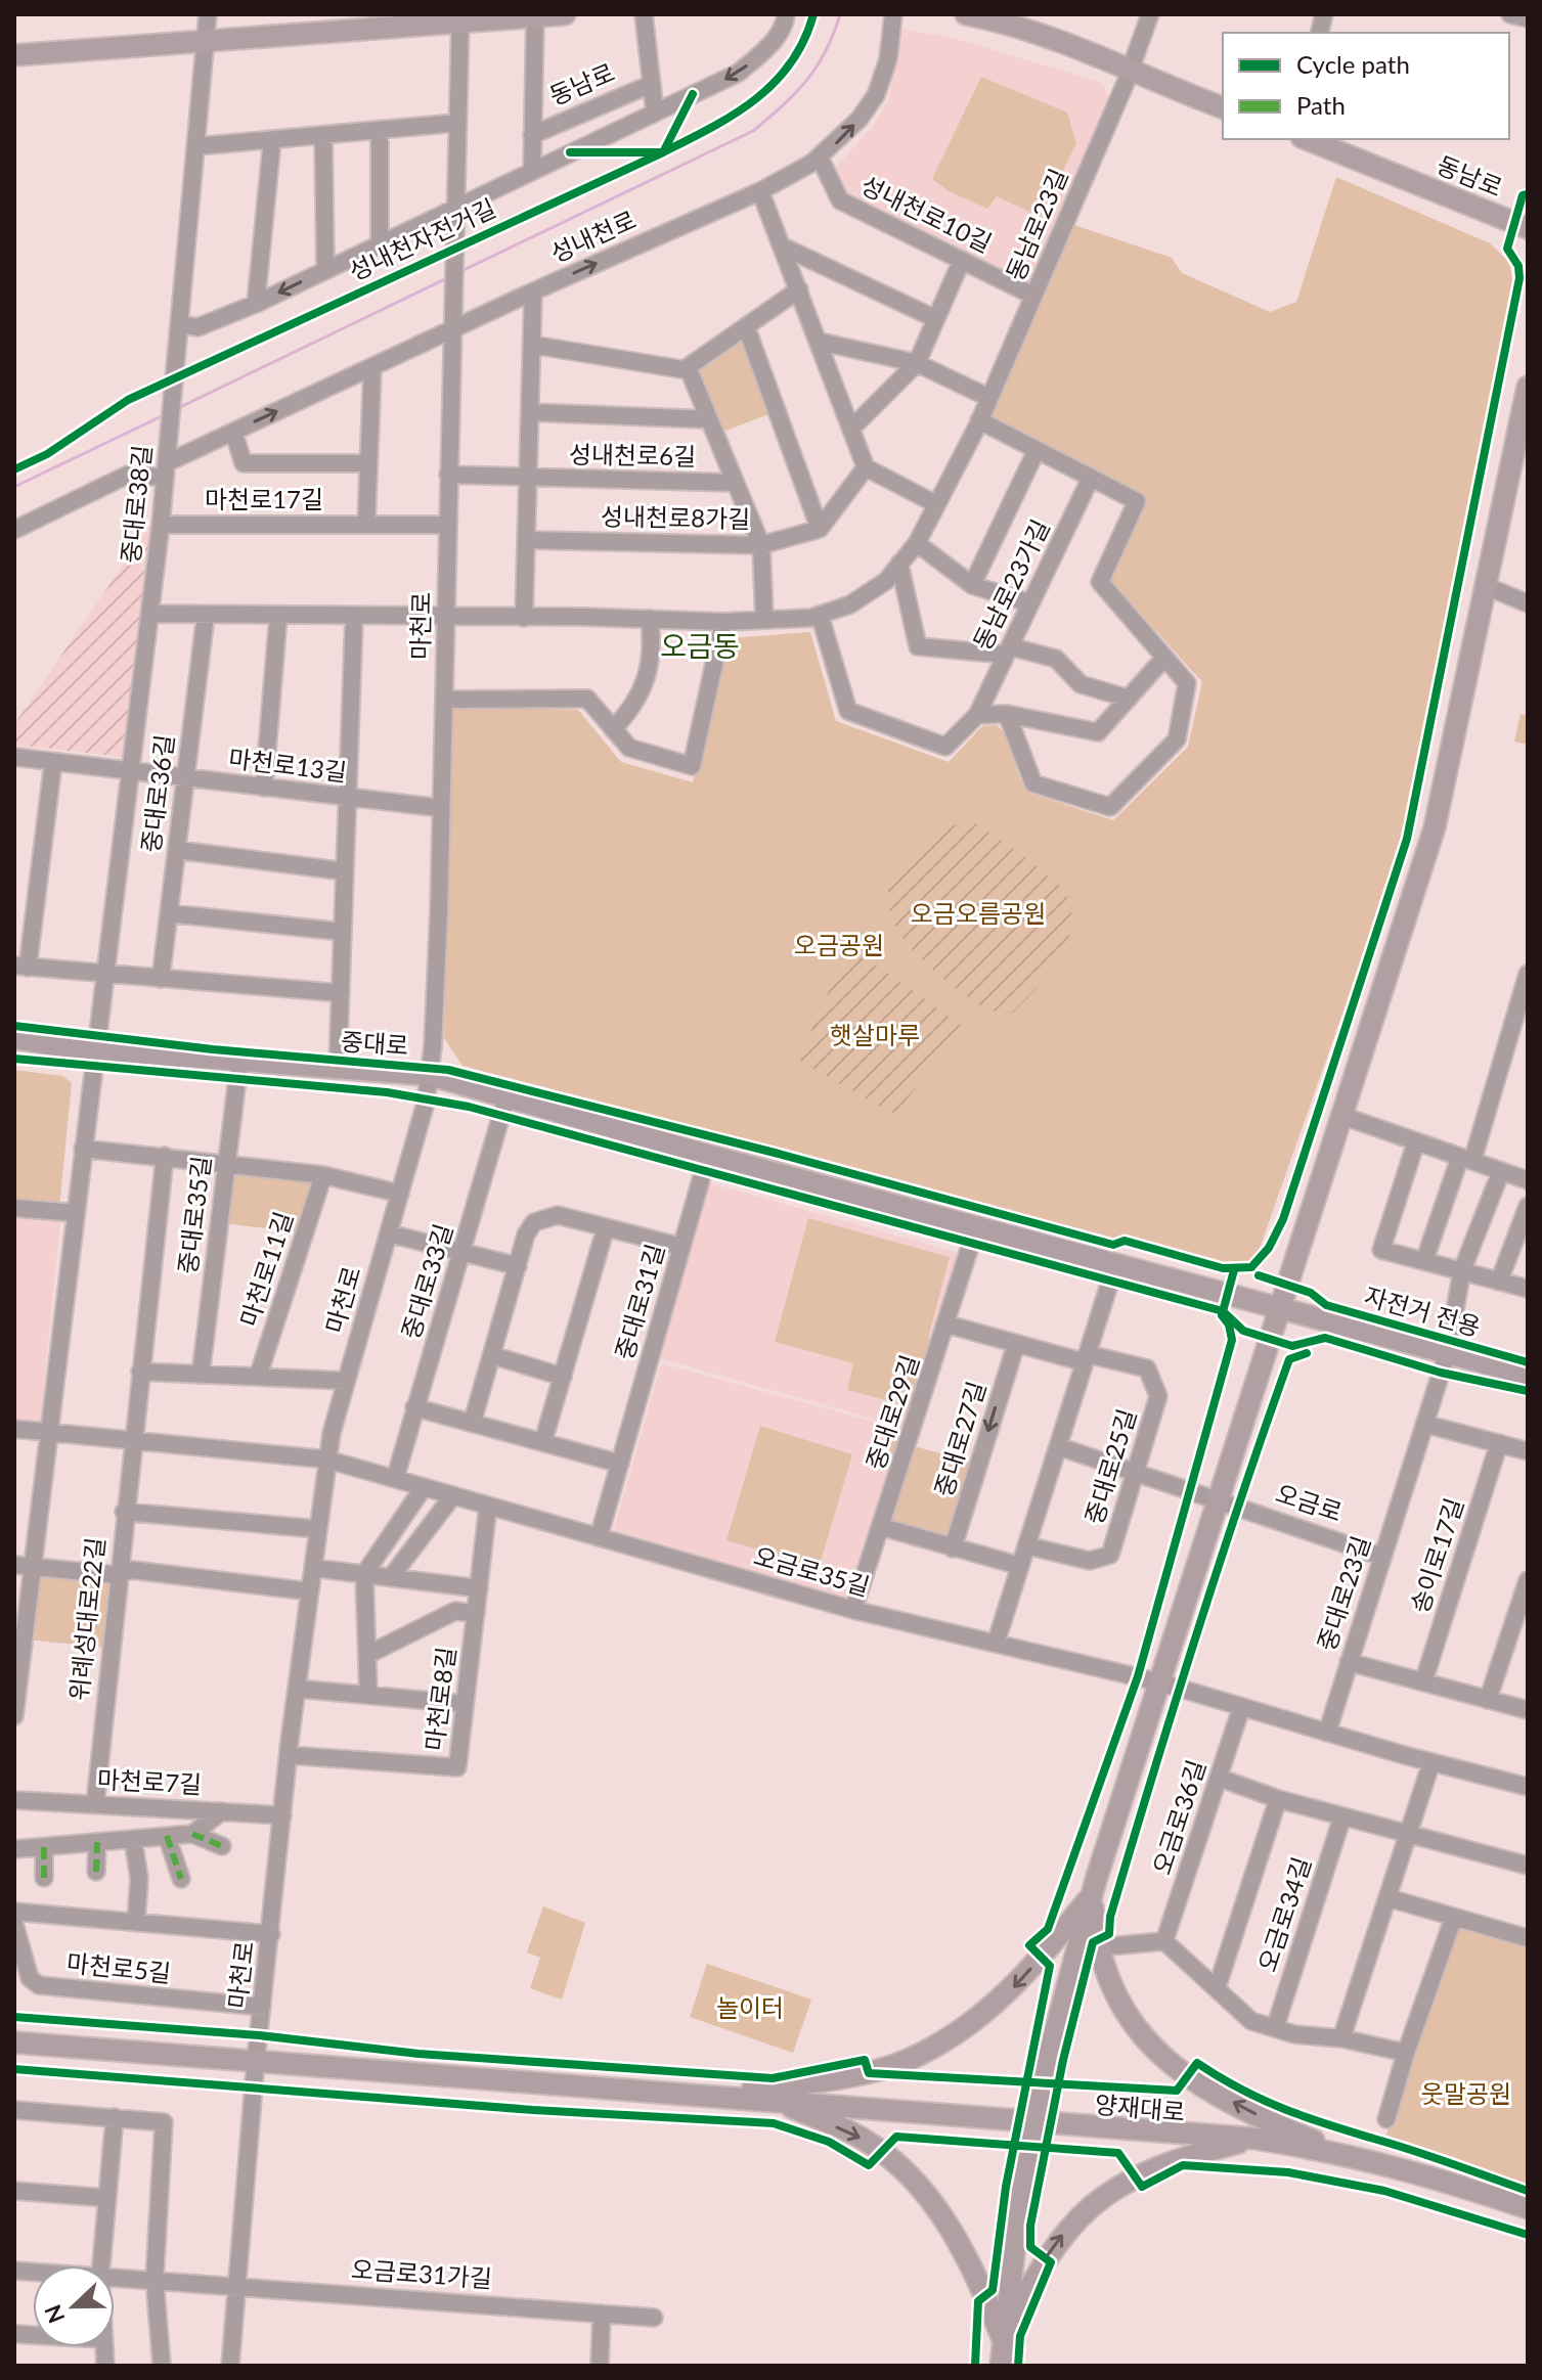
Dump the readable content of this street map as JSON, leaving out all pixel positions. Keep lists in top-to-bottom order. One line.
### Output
{"streets":{"main road":["동남로","중대로","양재대로"],"street":["성내천로10길","동남로23길","성내천로","성내천로6길","마천로17길","중대로38길","성내천로8가길","동남로23가길","마천로","마천로13길","중대로36길","중대로35길","마천로11길","중대로33길","중대로31길","중대로29길","중대로27길","중대로25길","오금로","송이로17길","오금로35길","중대로23길","위례성대로22길","마천로8길","마천로7길","오금로36길","오금로34길","마천로5길","오금로31가길"],"cycle path":["성내천자전거길","자전거 전용"]},"crossings":[["성내천로10길","동남로23길"],["성내천로10길","성내천로"],["동남로23길","중대로38길"],["동남로23길","동남로23가길"],["동남로23길","마천로"],["동남로23길","중대로36길"],["성내천로","중대로38길"],["성내천로","마천로"],["성내천로6길","마천로"],["마천로17길","중대로38길"],["마천로17길","마천로"],["중대로38길","마천로13길"],["중대로38길","중대로"],["마천로","마천로13길"],["마천로","중대로"],["마천로","오금로35길"],["마천로","마천로8길"],["마천로","마천로7길"],["마천로","마천로5길"],["마천로","양재대로"],["마천로","오금로31가길"],["마천로13길","중대로36길"],["중대로","중대로35길"],["중대로","중대로33길"],["중대로","중대로31길"],["중대로","중대로29길"],["중대로","중대로23길"],["중대로33길","오금로35길"],["중대로31길","오금로35길"],["중대로29길","중대로25길"],["중대로29길","오금로35길"],["중대로27길","중대로25길"],["중대로25길","오금로"],["오금로","중대로23길"],["오금로35길","마천로8길"],["위례성대로22길","마천로7길"]],"districts":["오금동"],"parks":["오금오름공원","오금공원","햇살마루","놀이터","웃말공원"],"legend":["Cycle path","Path"],"north":"left"}
